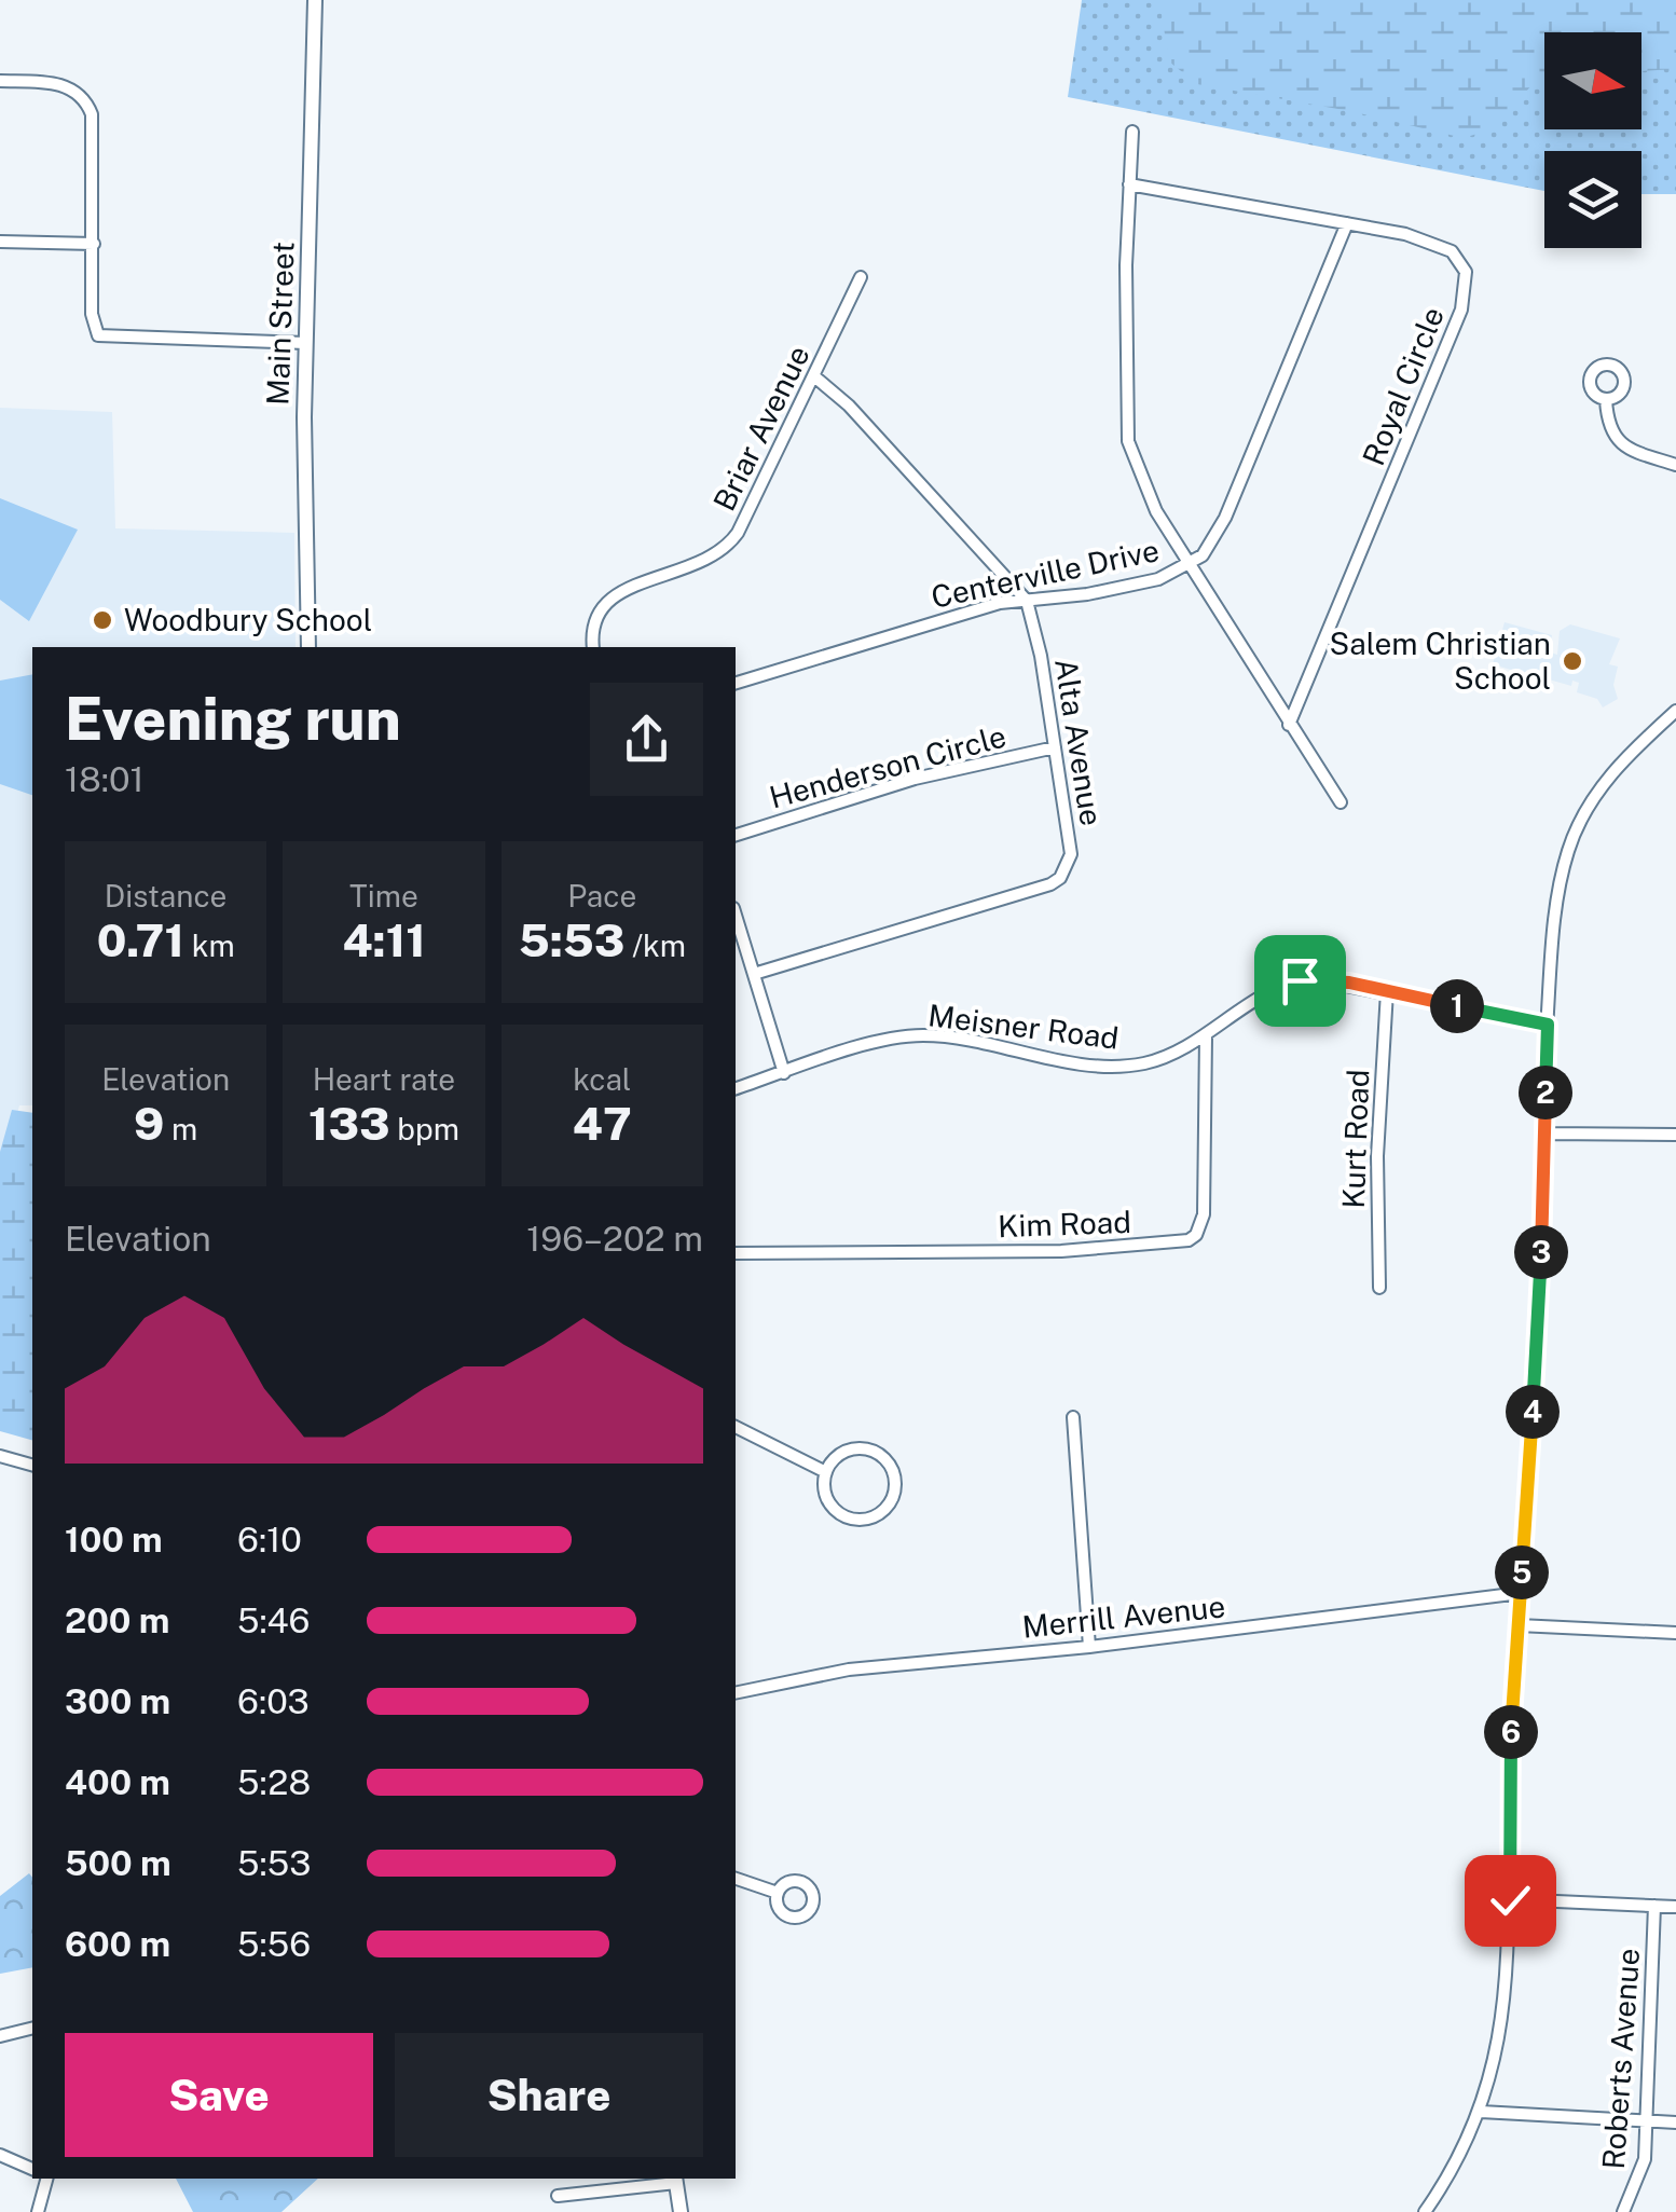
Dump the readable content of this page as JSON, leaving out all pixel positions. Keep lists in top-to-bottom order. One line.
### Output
{"streets":{"main road":["Main Street"],"street":["Royal Circle","Briar Avenue","Centerville Drive","Alta Avenue","Henderson Circle","Meisner Road","Kurt Road","Kim Road","Merrill Avenue","Roberts Avenue"]},"crossings":[["Royal Circle","Centerville Drive"],["Centerville Drive","Alta Avenue"],["Alta Avenue","Henderson Circle"],["Meisner Road","Kurt Road"],["Meisner Road","Kim Road"]],"places":["Woodbury School","Salem Christian School"],"north":"right","page":{"heading":["Evening run","18:01"],"stats":[["Distance","0.71 km"],["Time","4:11"],["Pace","5:53 /km"],["Elevation","9 m"],["Heart rate","133 bpm"],["kcal","47"]],"pins":["1","2","3","4","5","6"],"chart":["Elevation","196–202 m"],"list":[{"name":"100 m","note":"6:10"},{"name":"200 m","note":"5:46"},{"name":"300 m","note":"6:03"},{"name":"400 m","note":"5:28"},{"name":"500 m","note":"5:53"},{"name":"600 m","note":"5:56"}],"buttons":["Save","Share"]}}
